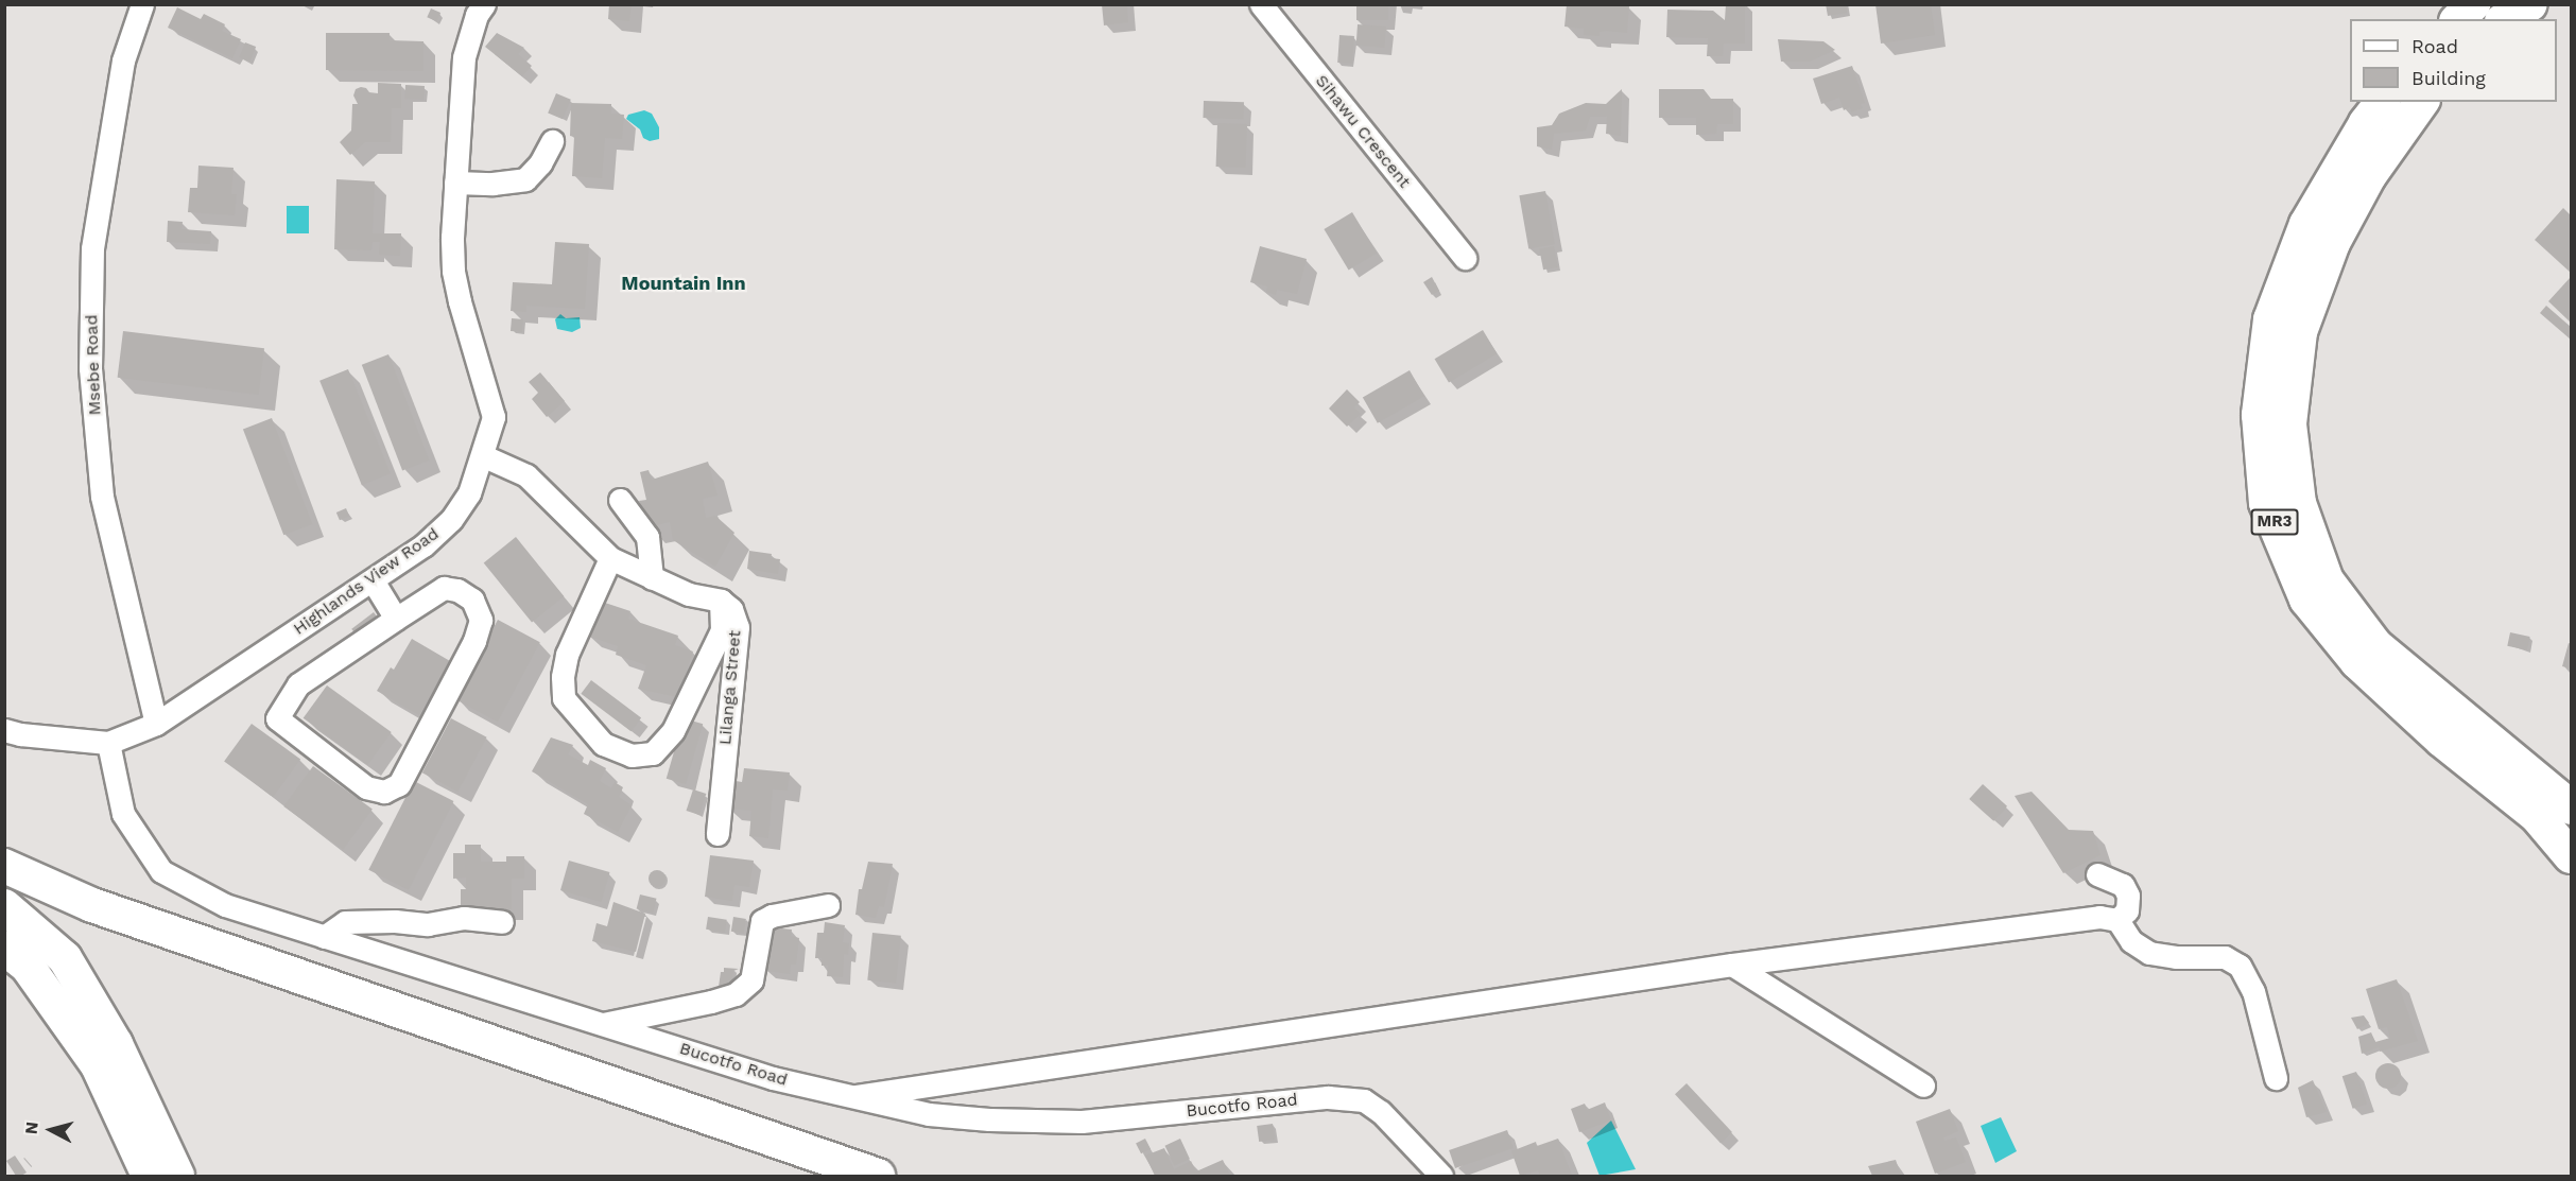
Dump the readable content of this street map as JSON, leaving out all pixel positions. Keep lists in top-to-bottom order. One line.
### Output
{"streets":{"highway":["MR3"],"street":["Sihawu Crescent","Msebe Road","Highlands View Road","Lilanga Street","Bucotfo Road"]},"crossings":[["Msebe Road","Highlands View Road"],["Highlands View Road","Bucotfo Road"]],"districts":["Mountain Inn"],"legend":["Road","Building"],"north":"left"}
